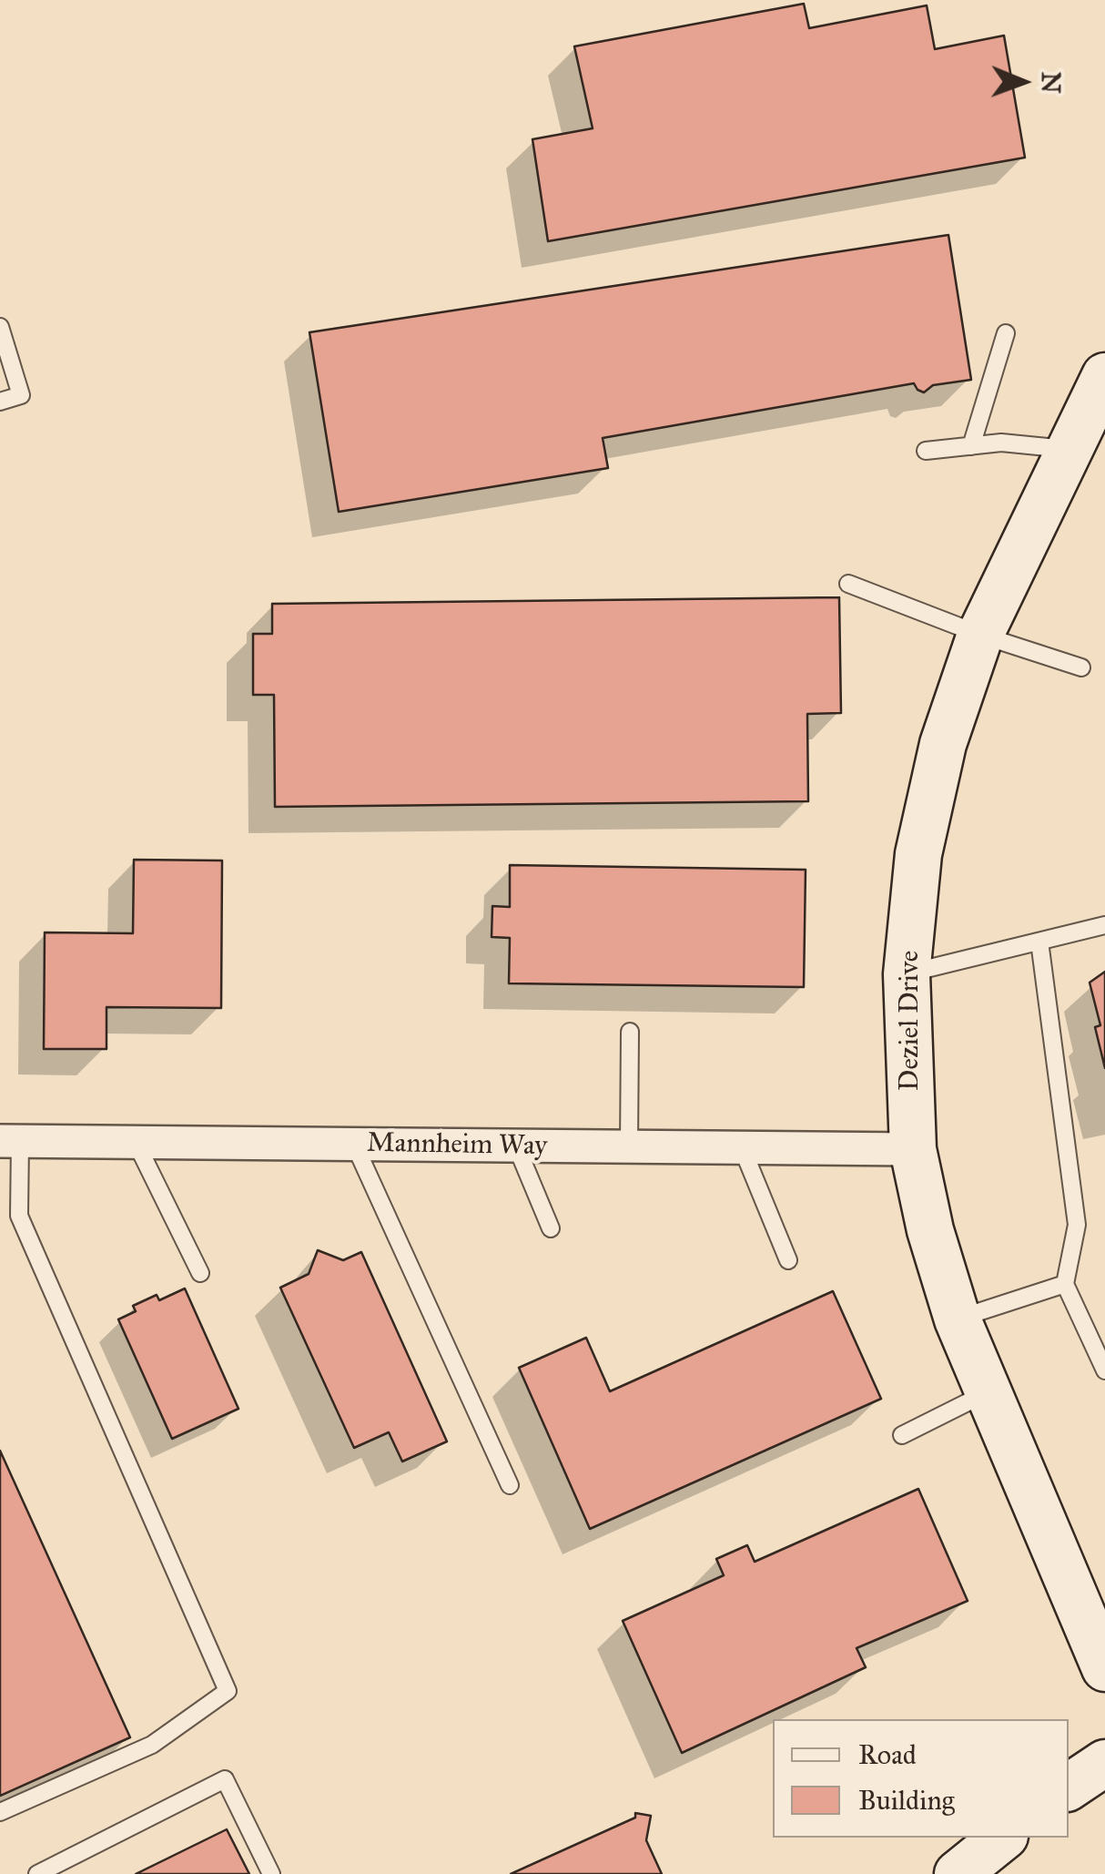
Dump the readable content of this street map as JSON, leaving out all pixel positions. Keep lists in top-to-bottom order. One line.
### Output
{"streets":{"street":["Deziel Drive","Mannheim Way"]},"crossings":[["Deziel Drive","Mannheim Way"]],"legend":["Road","Building"],"north":"right"}
